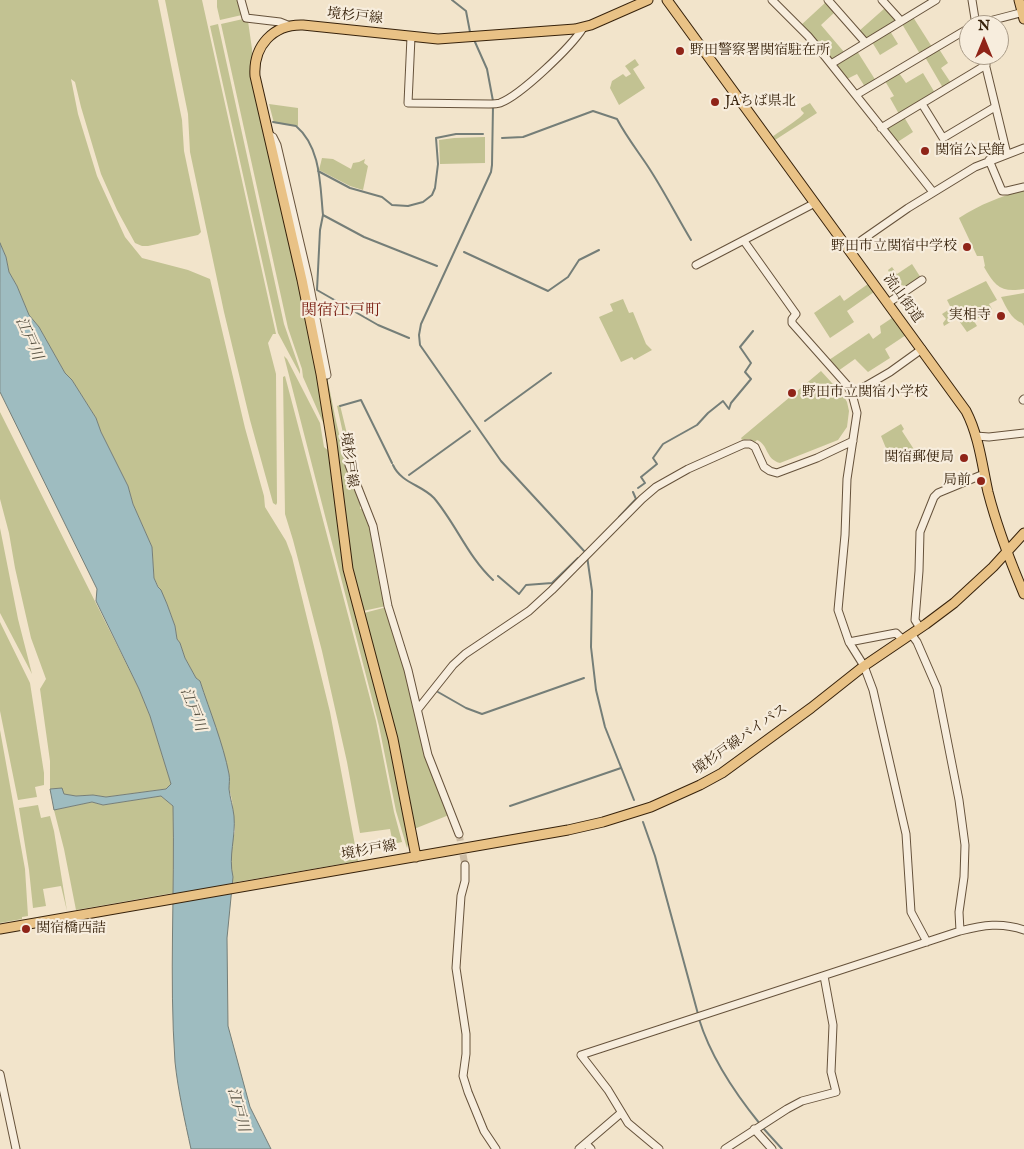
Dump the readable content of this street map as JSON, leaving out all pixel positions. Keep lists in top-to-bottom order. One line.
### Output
{"streets":{"main road":["境杉戸線","流山街道","境杉戸線バイパス"]},"crossings":[["境杉戸線","境杉戸線バイパス"],["流山街道","境杉戸線バイパス"]],"districts":["関宿江戸町"],"water":["江戸川"],"places":["野田警察署関宿駐在所","JAちば県北","関宿公民館","野田市立関宿中学校","実相寺","野田市立関宿小学校","関宿郵便局","局前","関宿橋西詰"],"north":"top"}
